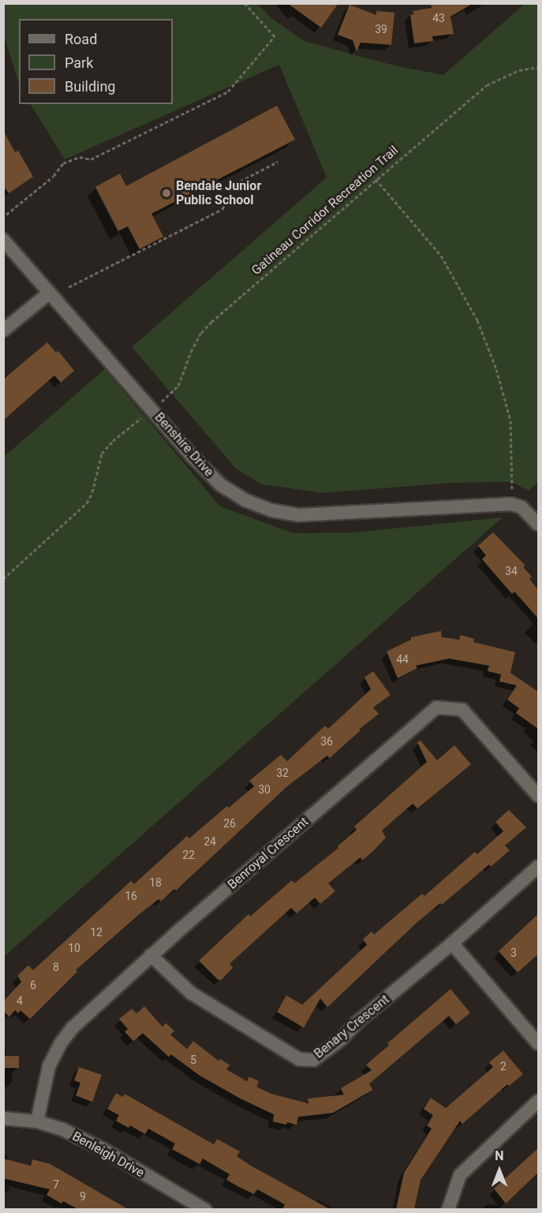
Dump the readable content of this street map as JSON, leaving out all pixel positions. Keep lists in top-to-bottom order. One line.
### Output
{"streets":{"street":["Benshire Drive","Benroyal Crescent","Benary Crescent","Benleigh Drive"],"path":["Gatineau Corridor Recreation Trail"]},"crossings":[["Benroyal Crescent","Benary Crescent"],["Benroyal Crescent","Benleigh Drive"]],"places":["Bendale Junior Public School"],"house_numbers":["43","39","34","44","36","32","30","26","24","22","18","16","12","10","3","8","6","4","5","2","7","9"],"legend":["Road","Park","Building"],"north":"top"}
